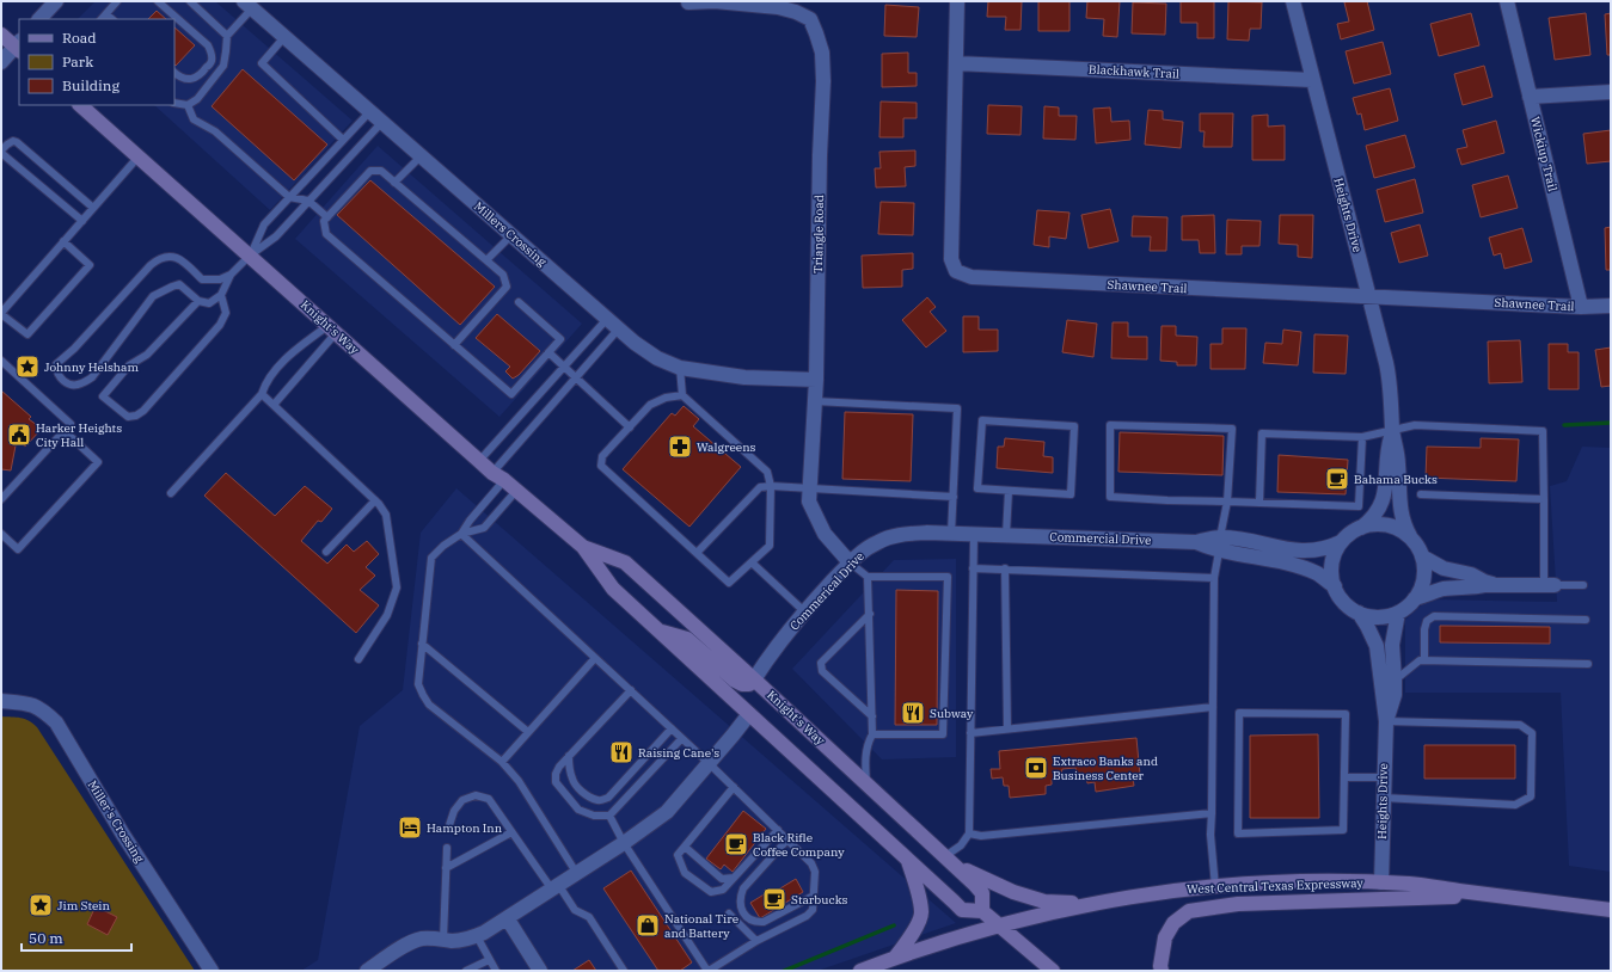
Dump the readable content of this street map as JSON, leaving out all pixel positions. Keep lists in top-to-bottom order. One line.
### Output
{"streets":{"main road":["Knight's Way","West Central Texas Expressway"],"street":["Blackhawk Trail","Wickiup Trail","Heights Drive","Millers Crossing","Triangle Road","Shawnee Trail","Commercial Drive","Commerical Drive","Miller's Crossing"]},"crossings":[["Blackhawk Trail","Heights Drive"],["Blackhawk Trail","Shawnee Trail"],["Wickiup Trail","Shawnee Trail"],["Heights Drive","Shawnee Trail"],["Heights Drive","West Central Texas Expressway"],["Millers Crossing","Triangle Road"],["Triangle Road","Commerical Drive"],["Knight's Way","Commerical Drive"],["Commercial Drive","Commerical Drive"]],"places":{"place":["Johnny Helsham","Jim Stein"],"public building":["Harker Heights City Hall"],"pharmacy":["Walgreens"],"cafe":["Bahama Bucks","Black Rifle Coffee Company","Starbucks"],"restaurant":["Subway","Raising Cane's"],"bank":["Extraco Banks and Business Center"],"hotel":["Hampton Inn"],"shop":["National Tire and Battery"]},"legend":["Road","Park","Building"],"scale_bar":"50 m"}
